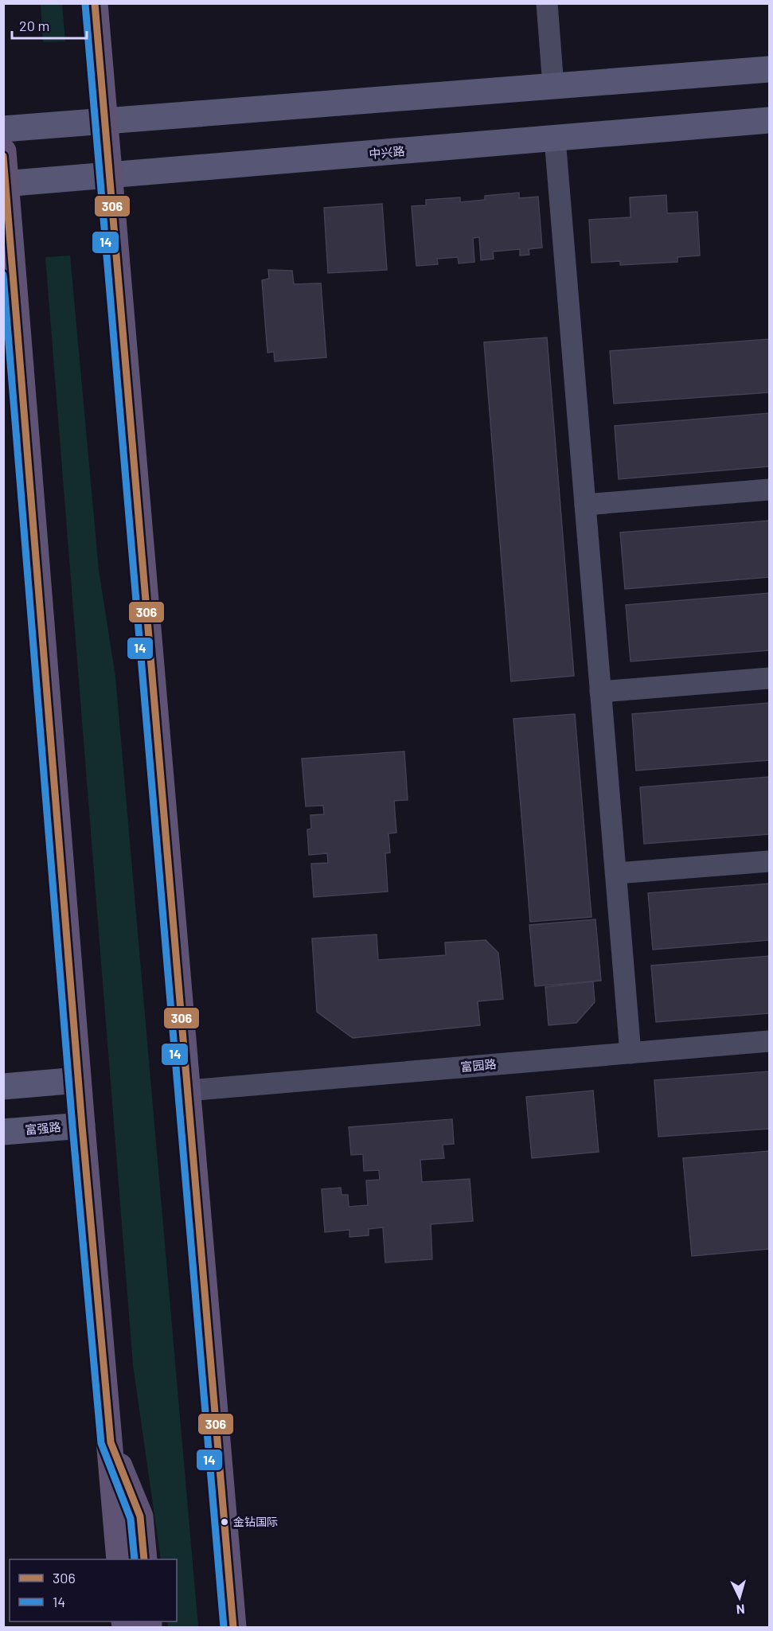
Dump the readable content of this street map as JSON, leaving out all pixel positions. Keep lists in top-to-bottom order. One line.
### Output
{"streets":{"street":["中兴路","富园路","富强路"]},"places":["金钻国际"],"lines":["transit line 306","transit line 14"],"legend":["306","14"],"scale_bar":"20 m","north":"bottom"}
